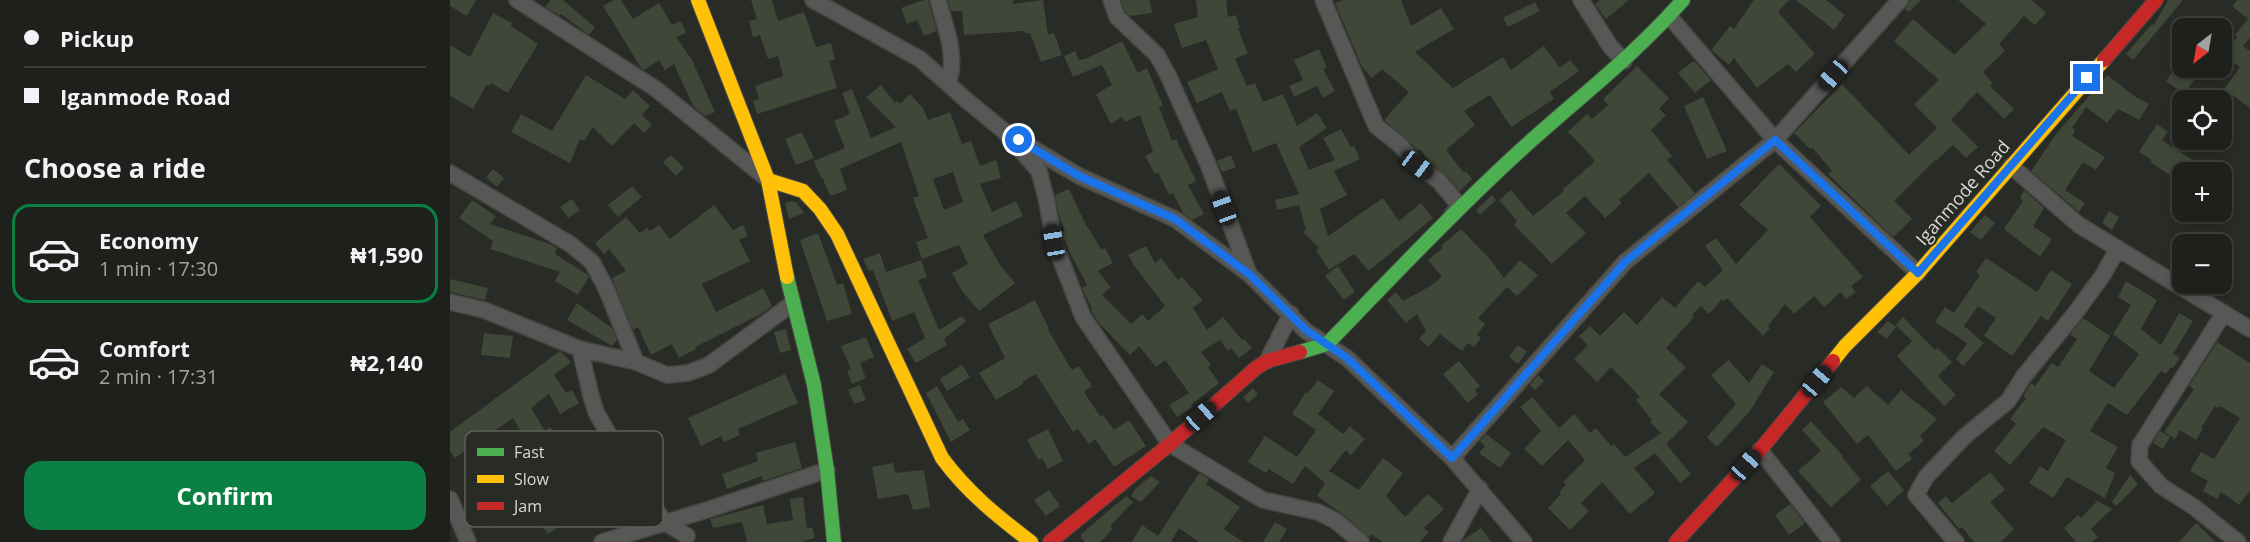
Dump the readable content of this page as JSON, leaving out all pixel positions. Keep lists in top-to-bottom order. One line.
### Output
{"streets":{"street":["Iganmode Road"]},"legend":["Fast","Slow","Jam"],"north":"bottom left","page":{"banner":["Pickup","Iganmode Road"],"map_buttons":["+","−"],"heading":"Choose a ride","list":[{"name":"Economy","note":"1 min · 17:30","value":"₦1,590"},{"name":"Comfort","note":"2 min · 17:31","value":"₦2,140"}],"buttons":"Confirm"}}
